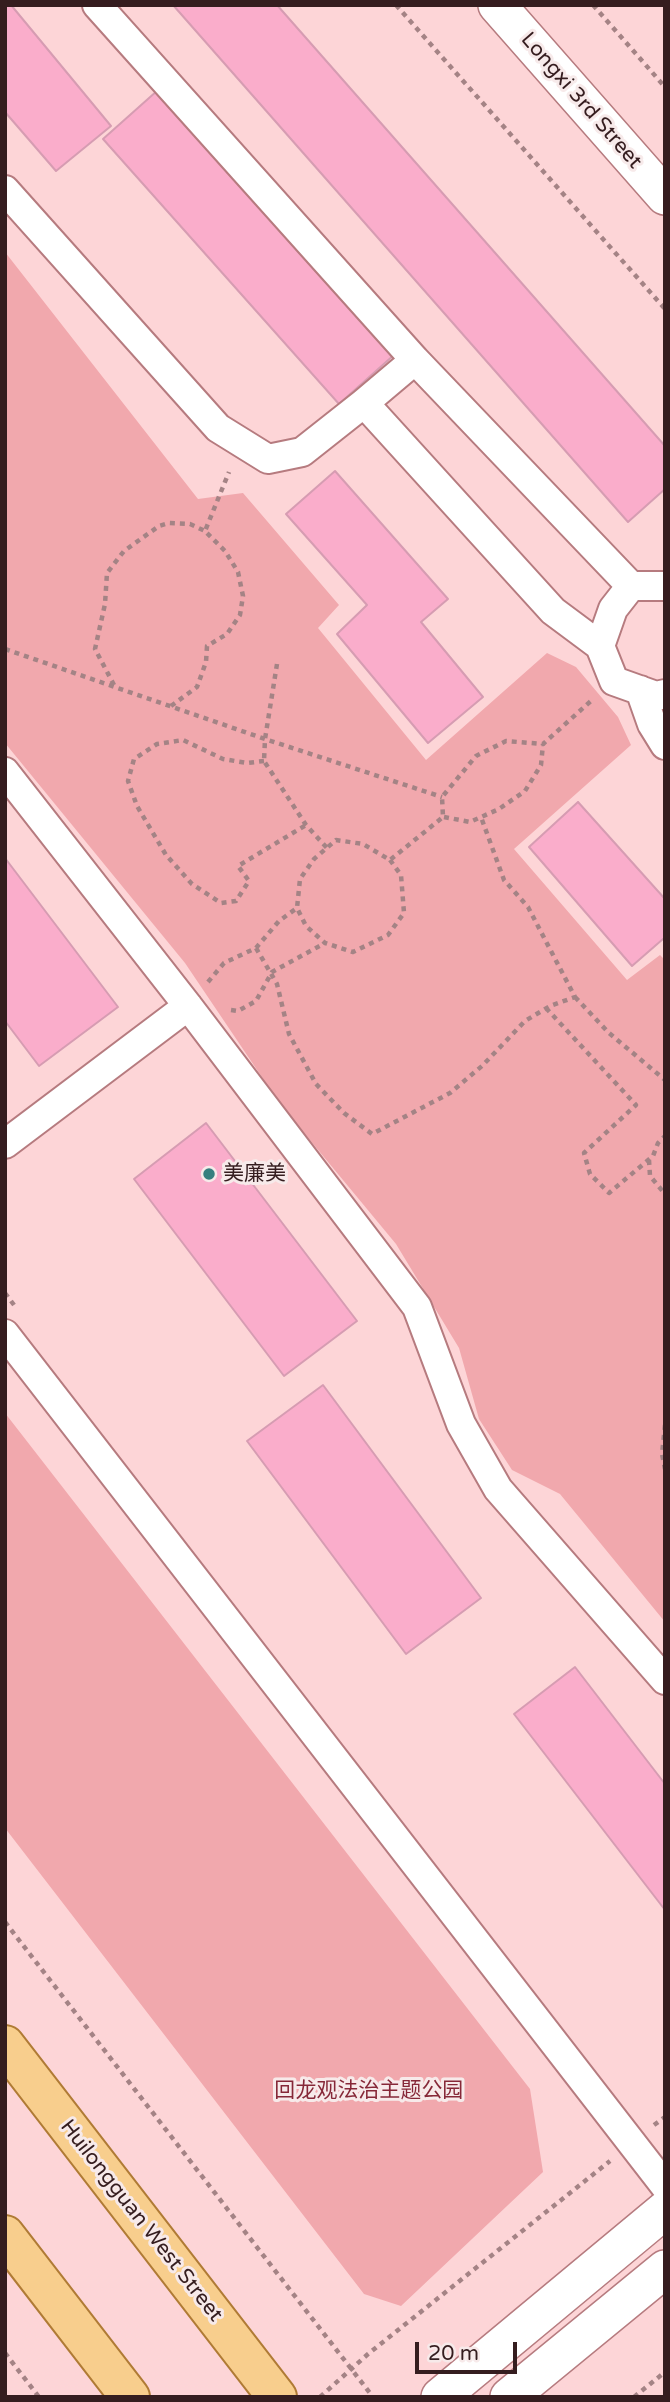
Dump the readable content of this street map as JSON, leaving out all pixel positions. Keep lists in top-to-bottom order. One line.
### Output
{"streets":{"main road":["Huilongguan West Street"],"street":["Longxi 3rd Street"]},"parks":["回龙观法治主题公园"],"places":["美廉美"],"scale_bar":"20 m"}
